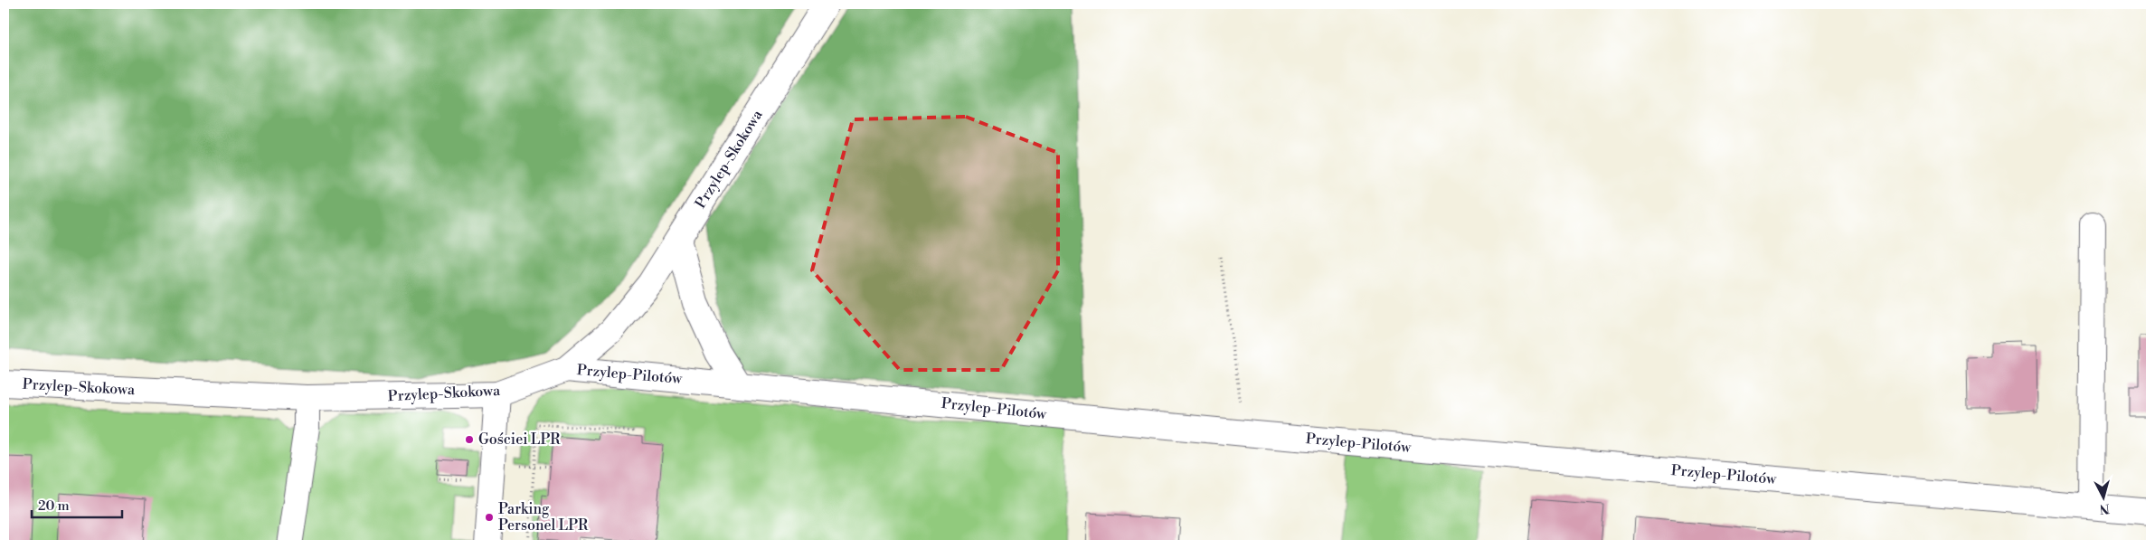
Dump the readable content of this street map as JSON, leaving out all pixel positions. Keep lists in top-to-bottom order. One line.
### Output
{"streets":{"street":["Przylep-Skokowa","Przylep-Pilotów"]},"crossings":[["Przylep-Skokowa","Przylep-Pilotów"]],"places":["Gościei LPR","Parking Personel LPR"],"scale_bar":"20 m","north":"bottom"}
